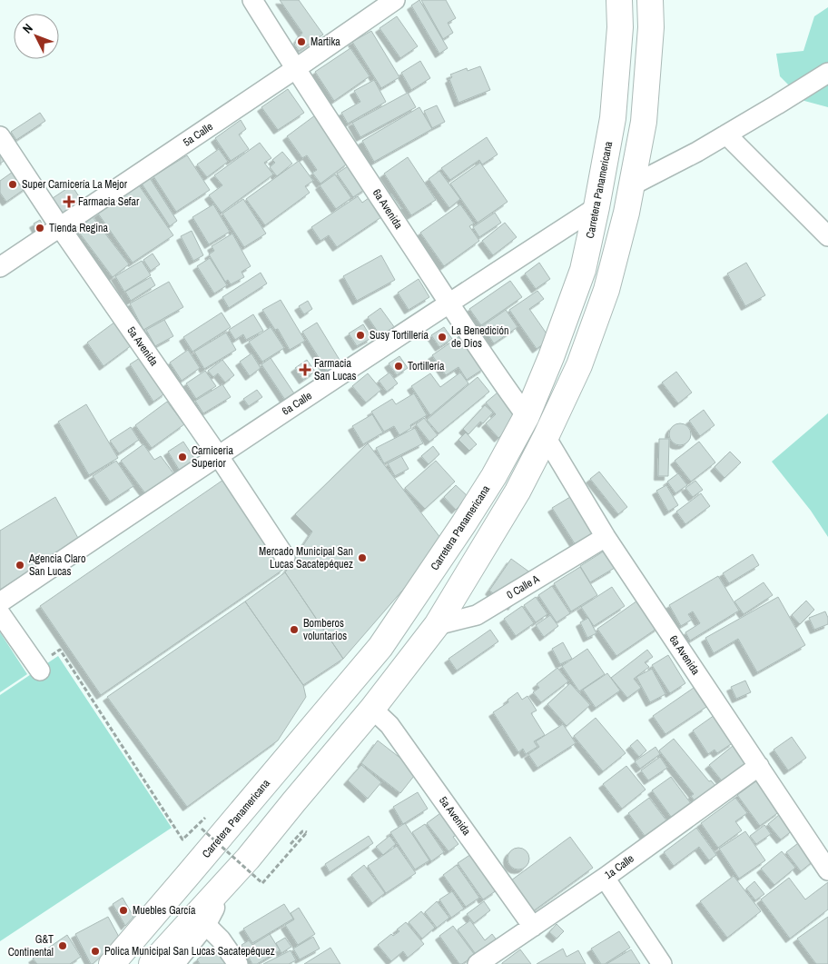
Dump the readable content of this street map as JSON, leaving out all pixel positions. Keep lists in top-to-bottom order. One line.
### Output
{"streets":{"highway":["Carretera Panamericana"],"street":["5a Calle","6a Avenida","5a Avenida","6a Calle","0 Calle A","1a Calle"]},"crossings":[["5a Calle","6a Avenida"],["5a Calle","5a Avenida"],["Carretera Panamericana","6a Avenida"],["Carretera Panamericana","6a Calle"],["6a Avenida","6a Calle"],["6a Avenida","0 Calle A"],["6a Avenida","1a Calle"],["5a Avenida","6a Calle"],["5a Avenida","1a Calle"]],"places":{"other":["Martika","Super Carnicería La Mejor","Tienda Regina","Susy Tortillería","La Benedición de Dios","Tortillería","Carniceria Superior","Mercado Municipal San Lucas Sacatepéquez","Agencia Claro San Lucas","Bomberos voluntarios","Muebles García","G&T Continental","Polica Municipal San Lucas Sacatepéquez"],"health":["Farmacia Sefar","Farmacia San Lucas"]},"north":"top left"}
